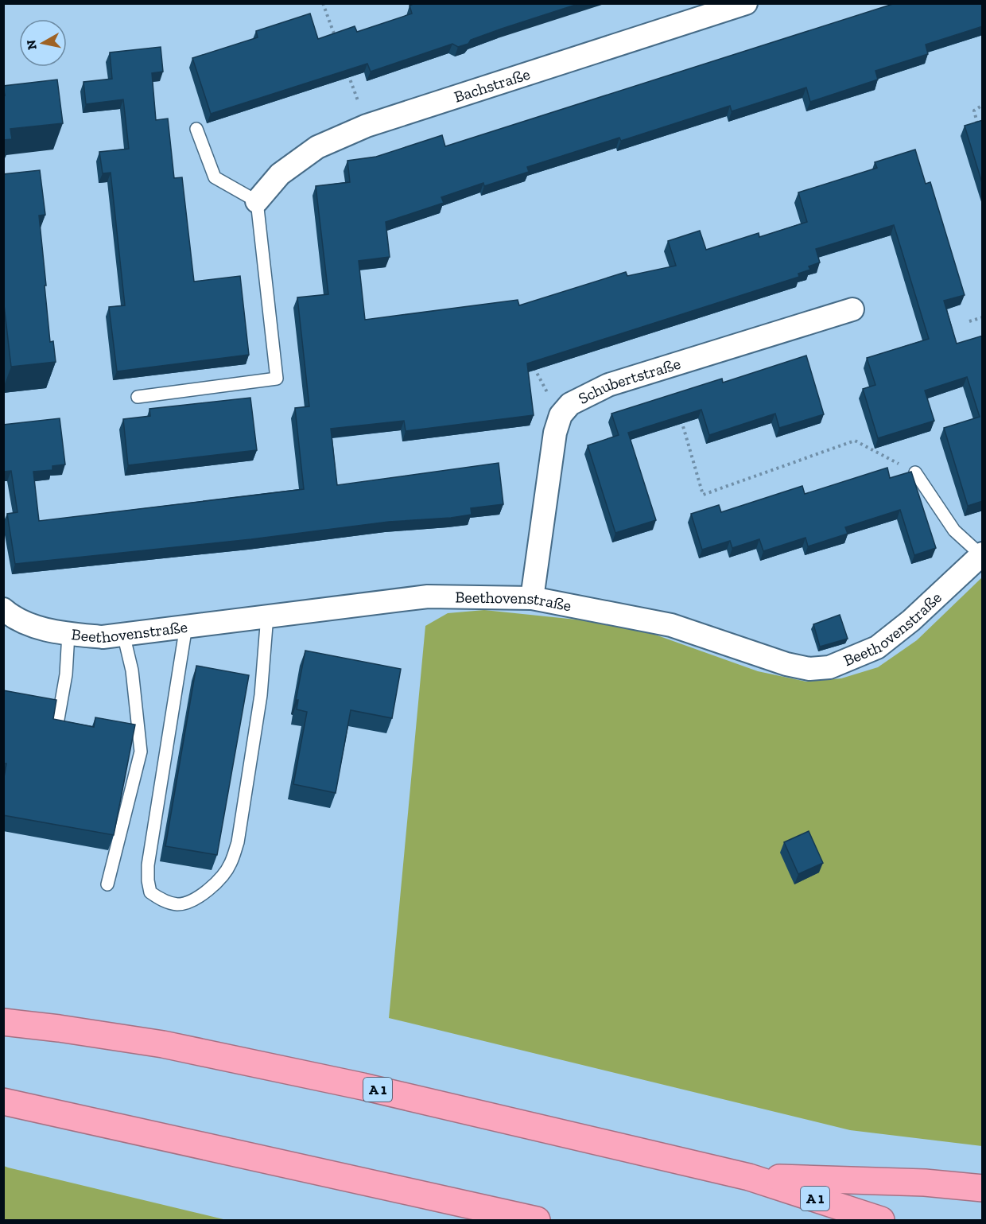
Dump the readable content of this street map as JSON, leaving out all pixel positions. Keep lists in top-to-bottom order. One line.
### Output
{"streets":{"highway":["A 1"],"street":["Bachstraße","Schubertstraße","Beethovenstraße"]},"crossings":[["Schubertstraße","Beethovenstraße"]],"north":"left"}
